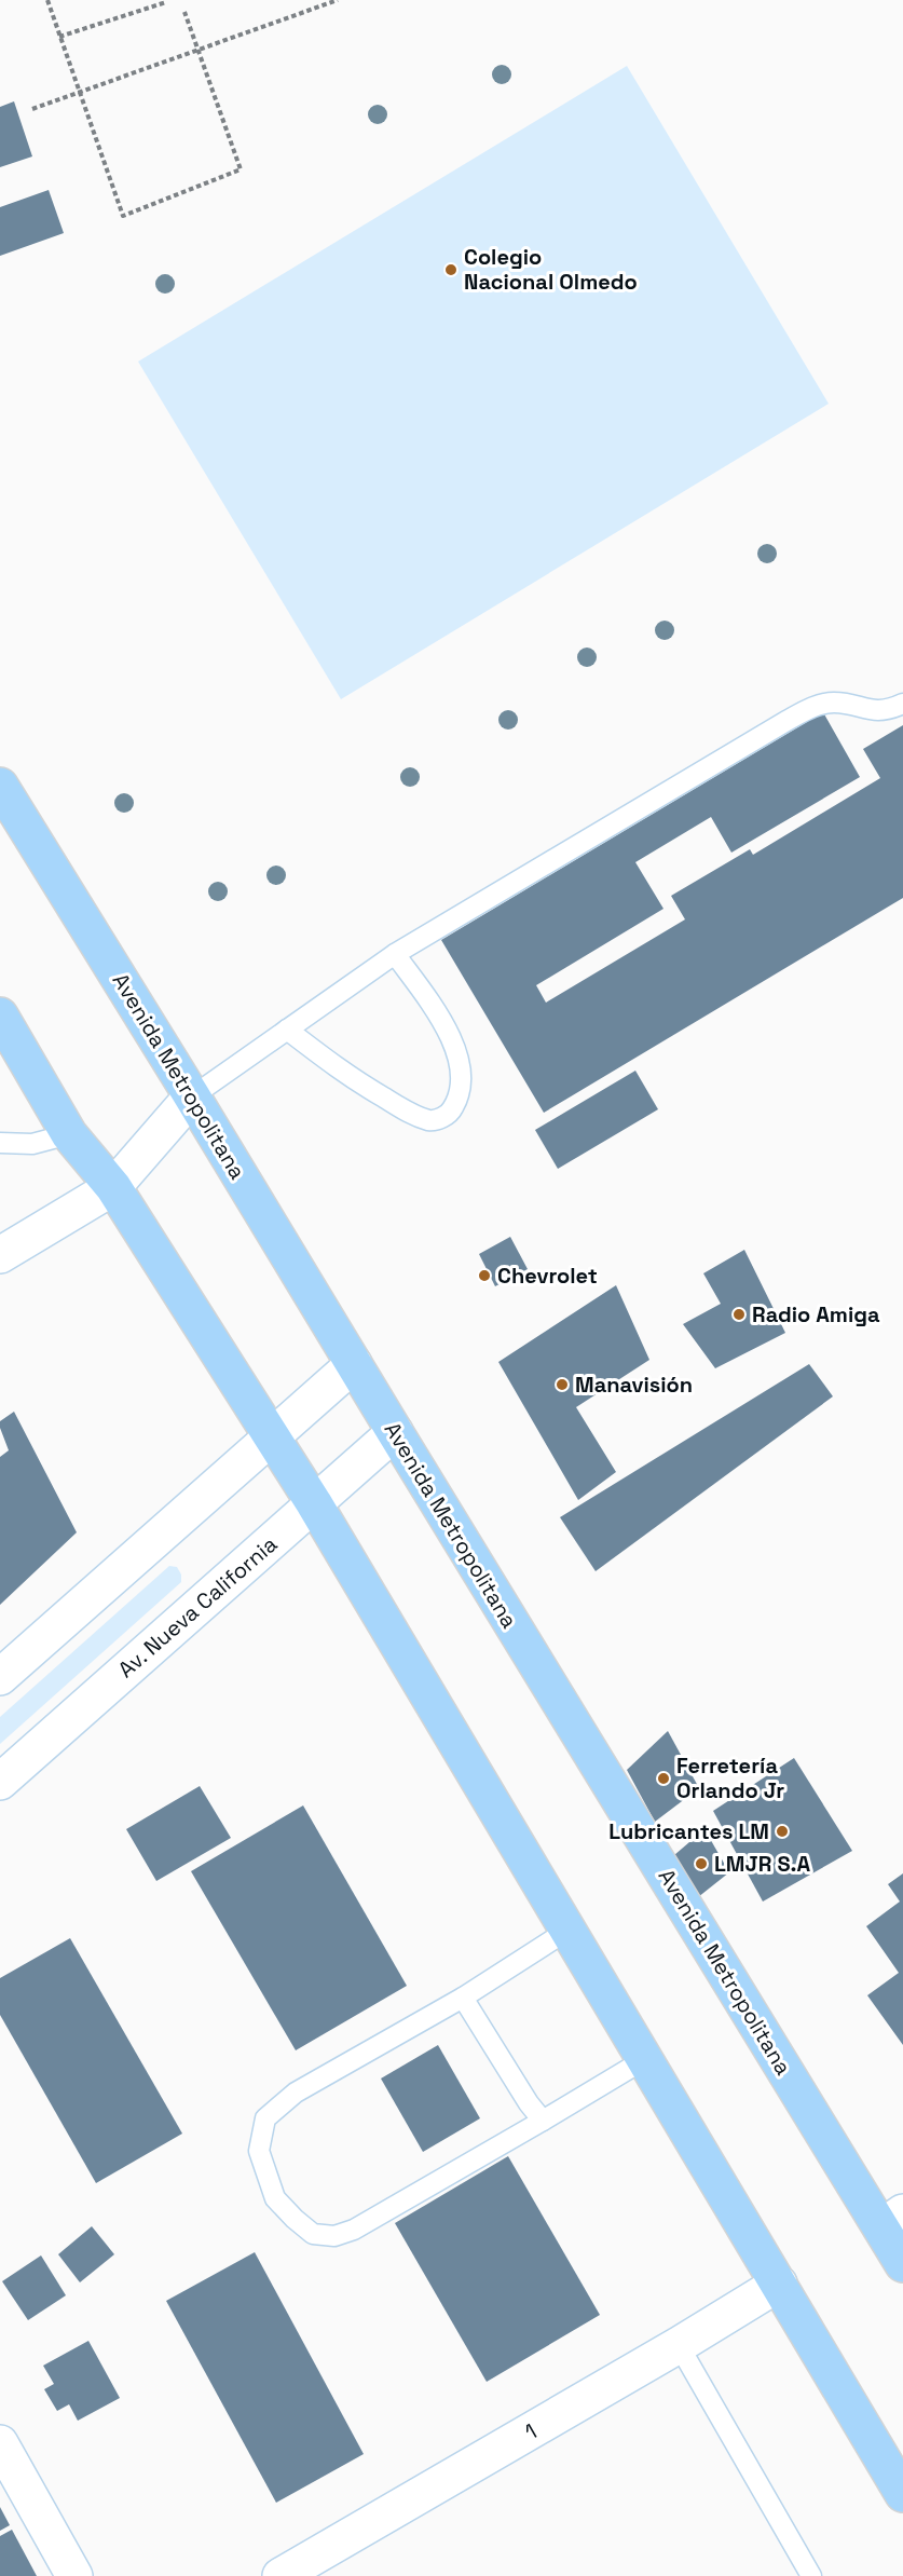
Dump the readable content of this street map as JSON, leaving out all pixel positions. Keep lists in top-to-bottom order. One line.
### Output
{"streets":{"highway":["Avenida Metropolitana"],"street":["Av. Nueva California","1"]},"crossings":[["Avenida Metropolitana","Av. Nueva California"]],"places":["Colegio Nacional Olmedo","Chevrolet","Radio Amiga","Manavisión","Ferretería Orlando Jr","Lubricantes LM","LMJR S.A"]}
